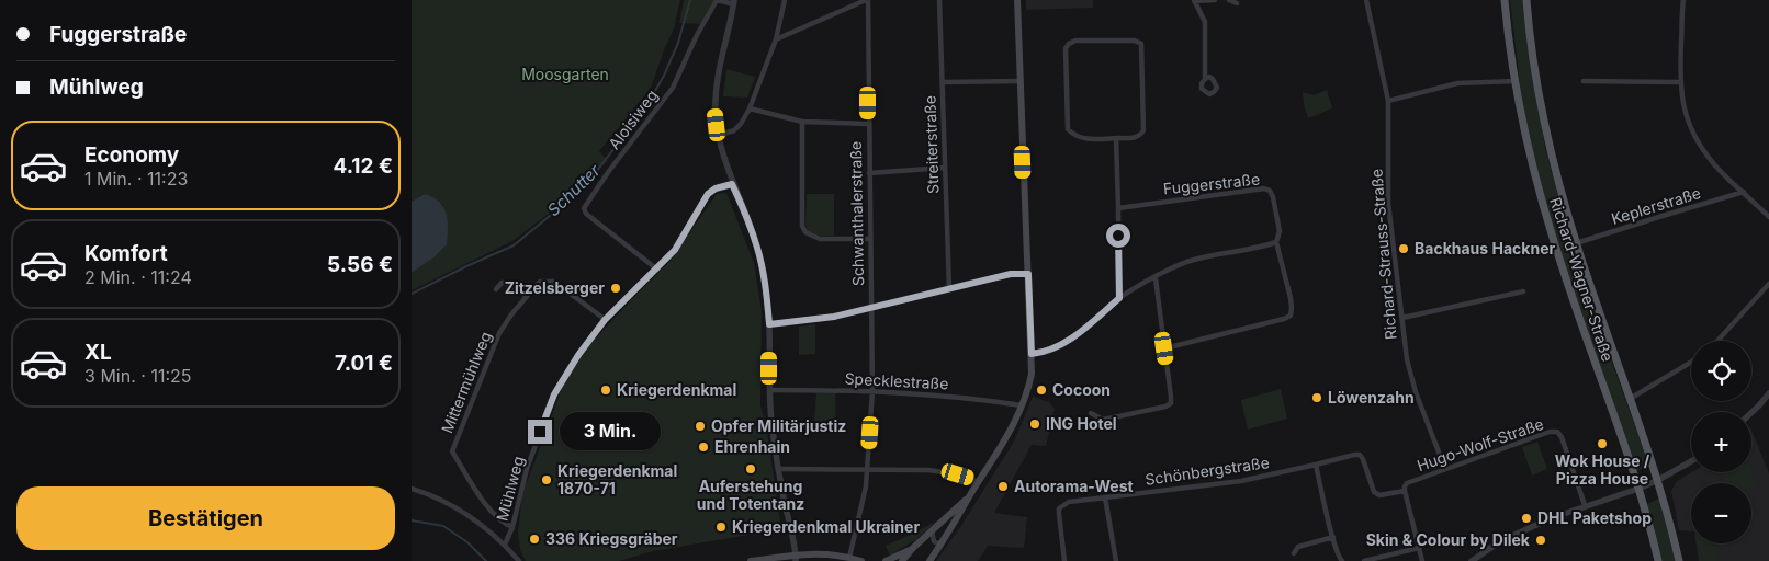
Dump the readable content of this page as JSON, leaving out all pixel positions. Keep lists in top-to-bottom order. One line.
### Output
{"streets":{"main road":["Richard-Wagner-Straße"],"street":["Aloisiweg","Streiterstraße","Fuggerstraße","Keplerstraße","Schwanthalerstraße","Richard-Strauss-Straße","Specklestraße","Mittermühlweg","Hugo-Wolf-Straße","Schönbergstraße","Mühlweg"]},"crossings":[["Aloisiweg","Mühlweg"],["Keplerstraße","Richard-Wagner-Straße"],["Schwanthalerstraße","Specklestraße"],["Richard-Strauss-Straße","Hugo-Wolf-Straße"],["Mittermühlweg","Mühlweg"],["Hugo-Wolf-Straße","Schönbergstraße"]],"water":["Schutter"],"parks":["Moosgarten"],"places":["Backhaus Hackner","Zitzelsberger","Kriegerdenkmal","Cocoon","Löwenzahn","ING Hotel","Opfer Militärjustiz","Wok House / Pizza House","Ehrenhain","Auferstehung und Totentanz","Kriegerdenkmal 1870-71","Autorama-West","DHL Paketshop","Kriegerdenkmal Ukrainer","336 Kriegsgräber","Skin & Colour by Dilek"],"page":{"banner":["Fuggerstraße","Mühlweg"],"list":[{"name":"Economy","note":"1 Min. · 11:23","value":"4.12 €"},{"name":"Komfort","note":"2 Min. · 11:24","value":"5.56 €"},{"name":"XL","note":"3 Min. · 11:25","value":"7.01 €"}],"map_buttons":["+","−"],"bubble":"3 Min.","buttons":"Bestätigen"}}
